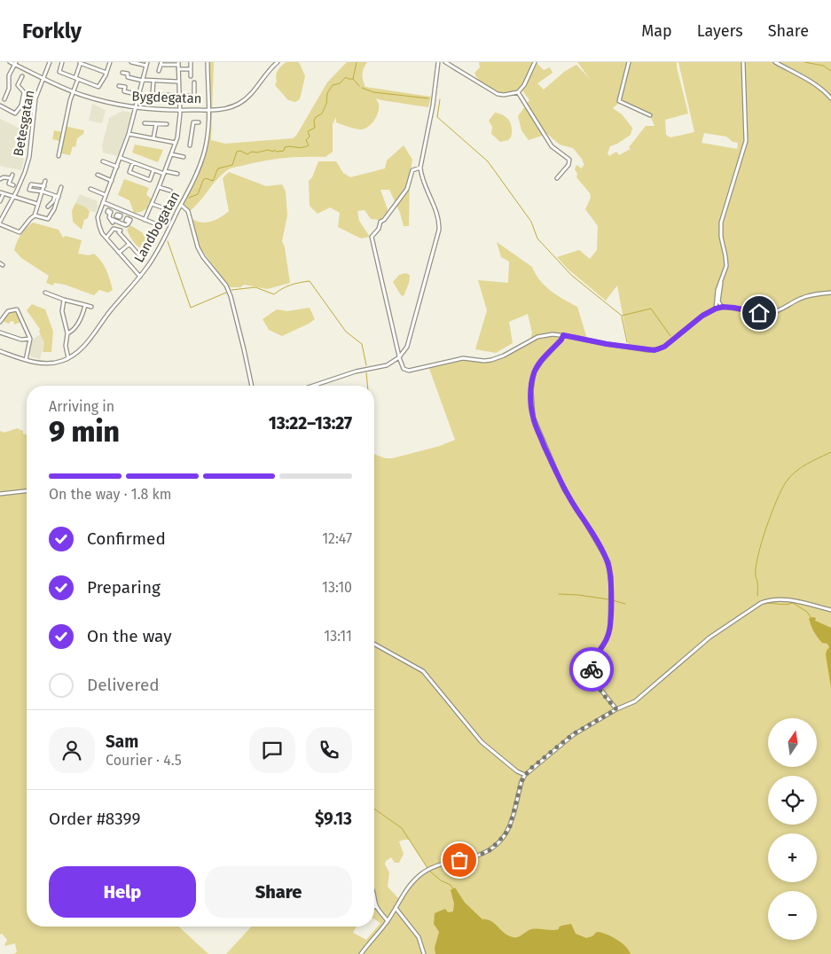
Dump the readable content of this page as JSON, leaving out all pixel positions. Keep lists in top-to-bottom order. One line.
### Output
{"streets":{"street":["Bygdegatan","Betesgatan","Landbogatan"]},"crossings":[["Bygdegatan","Betesgatan"],["Bygdegatan","Landbogatan"]],"north":"top","page":{"header":"Forkly","nav":["Map","Layers","Share"],"heading":["9 min","Arriving in","13:22–13:27"],"panel":["Sam","Courier · 4.5","Order #8399","$9.13"],"bar":"On the way · 1.8 km","list":[["Confirmed","12:47"],["Preparing","13:10"],["On the way","13:11"],"Delivered"],"map_buttons":["+","−"],"buttons":["Help","Share"]}}
